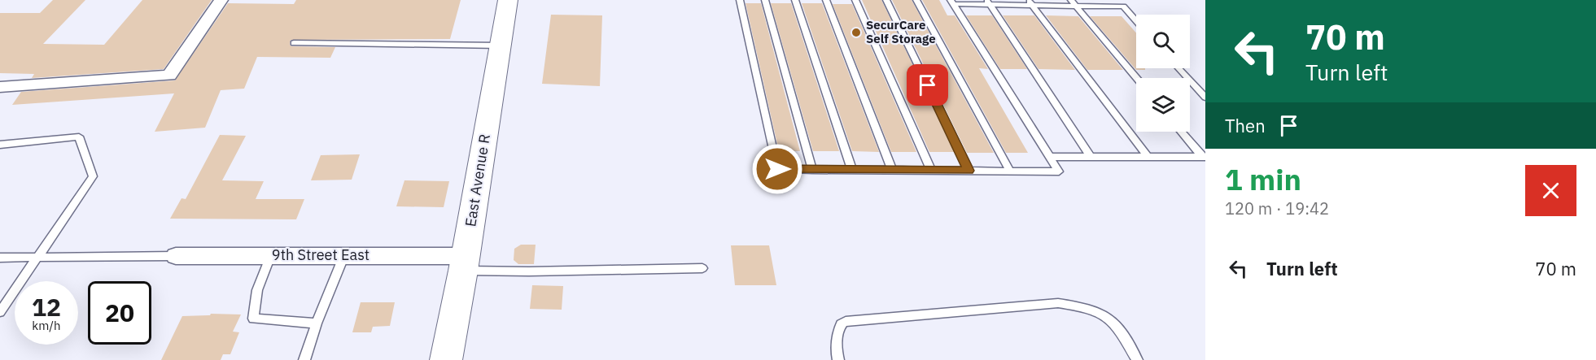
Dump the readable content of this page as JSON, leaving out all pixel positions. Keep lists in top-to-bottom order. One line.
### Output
{"streets":{"main road":["East Avenue R"],"street":["9th Street East"]},"crossings":[["East Avenue R","9th Street East"]],"places":["SecurCare Self Storage"],"page":{"turn":["70 m","Turn left"],"then":"Then","heading":["1 min","120 m · 19:42"],"list":[{"name":"Turn left","value":"70 m"}],"speed":"12 km/h","limit":"20"}}
